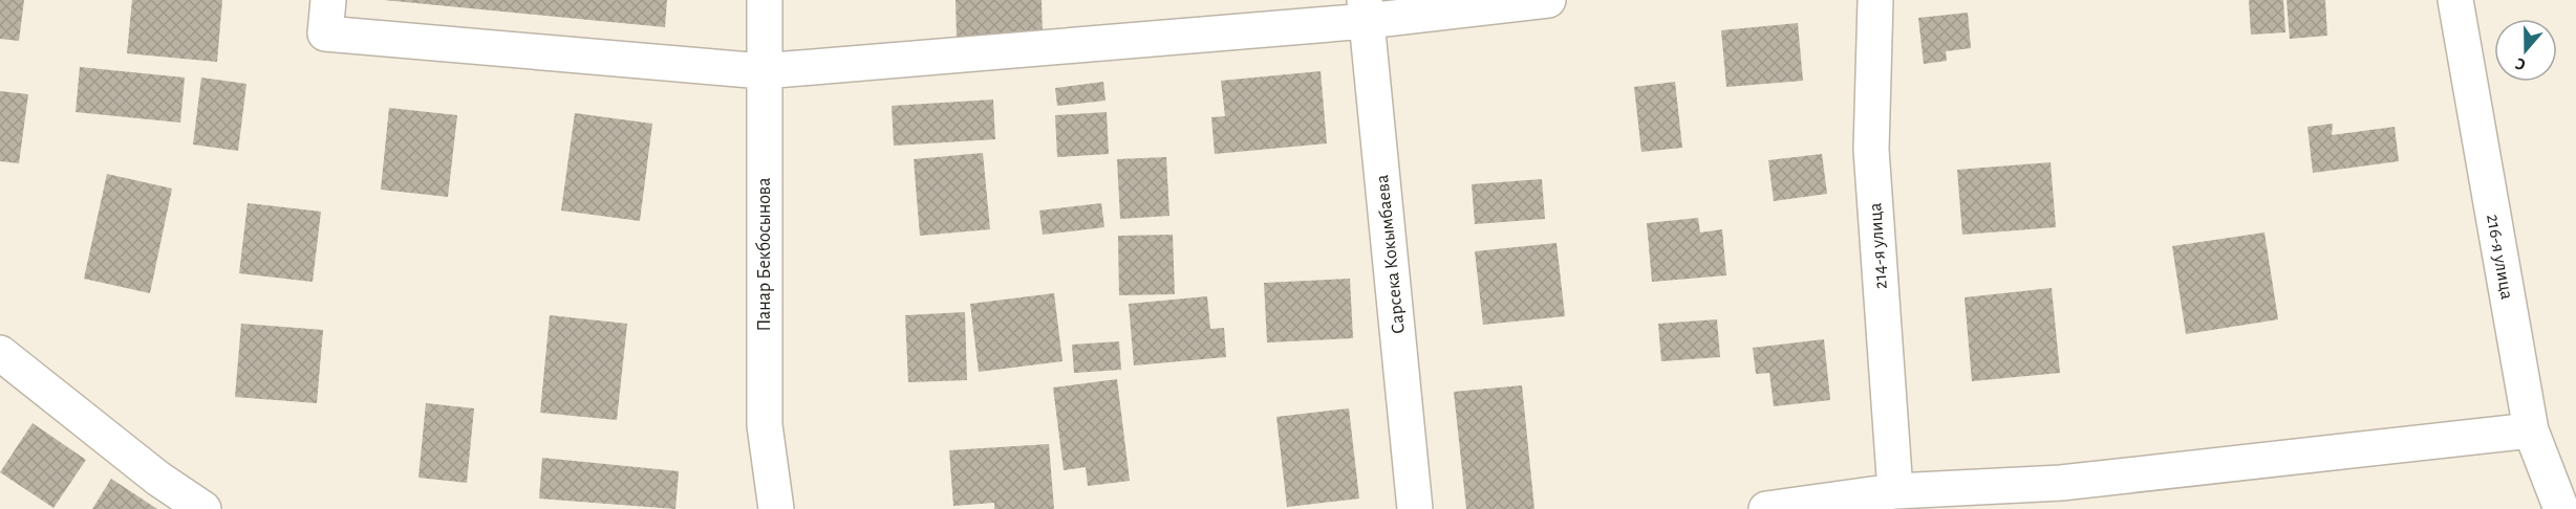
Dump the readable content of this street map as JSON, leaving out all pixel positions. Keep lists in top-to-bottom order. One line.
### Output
{"streets":{"street":["214-я улица","Панар Бекбосынова","Сарсека Кокымбаева","216-я улица"]},"north":"bottom"}
